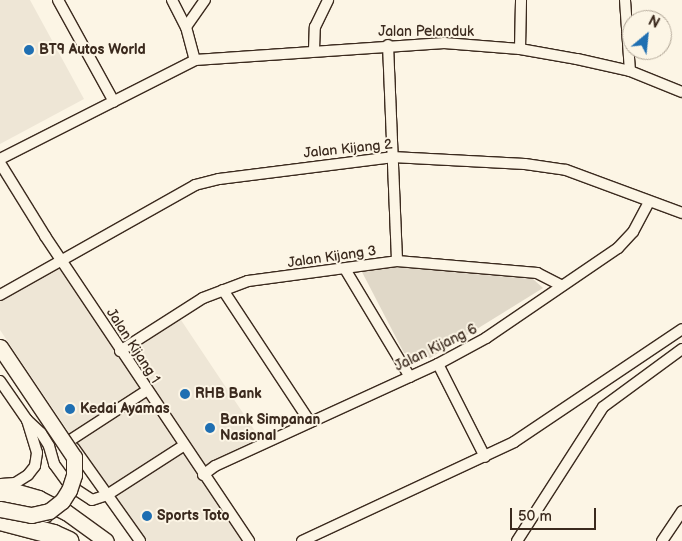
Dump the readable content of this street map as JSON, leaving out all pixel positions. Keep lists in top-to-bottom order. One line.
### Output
{"streets":{"street":["Jalan Pelanduk","Jalan Kijang 2","Jalan Kijang 3","Jalan Kijang 1","Jalan Kijang 6"]},"crossings":[["Jalan Kijang 2","Jalan Kijang 1"],["Jalan Kijang 2","Jalan Kijang 6"],["Jalan Kijang 3","Jalan Kijang 1"],["Jalan Kijang 3","Jalan Kijang 6"],["Jalan Kijang 1","Jalan Kijang 6"]],"places":["BT9 Autos World","RHB Bank","Kedai Ayamas","Bank Simpanan Nasional","Sports Toto"],"scale_bar":"50 m","north":"top right"}
